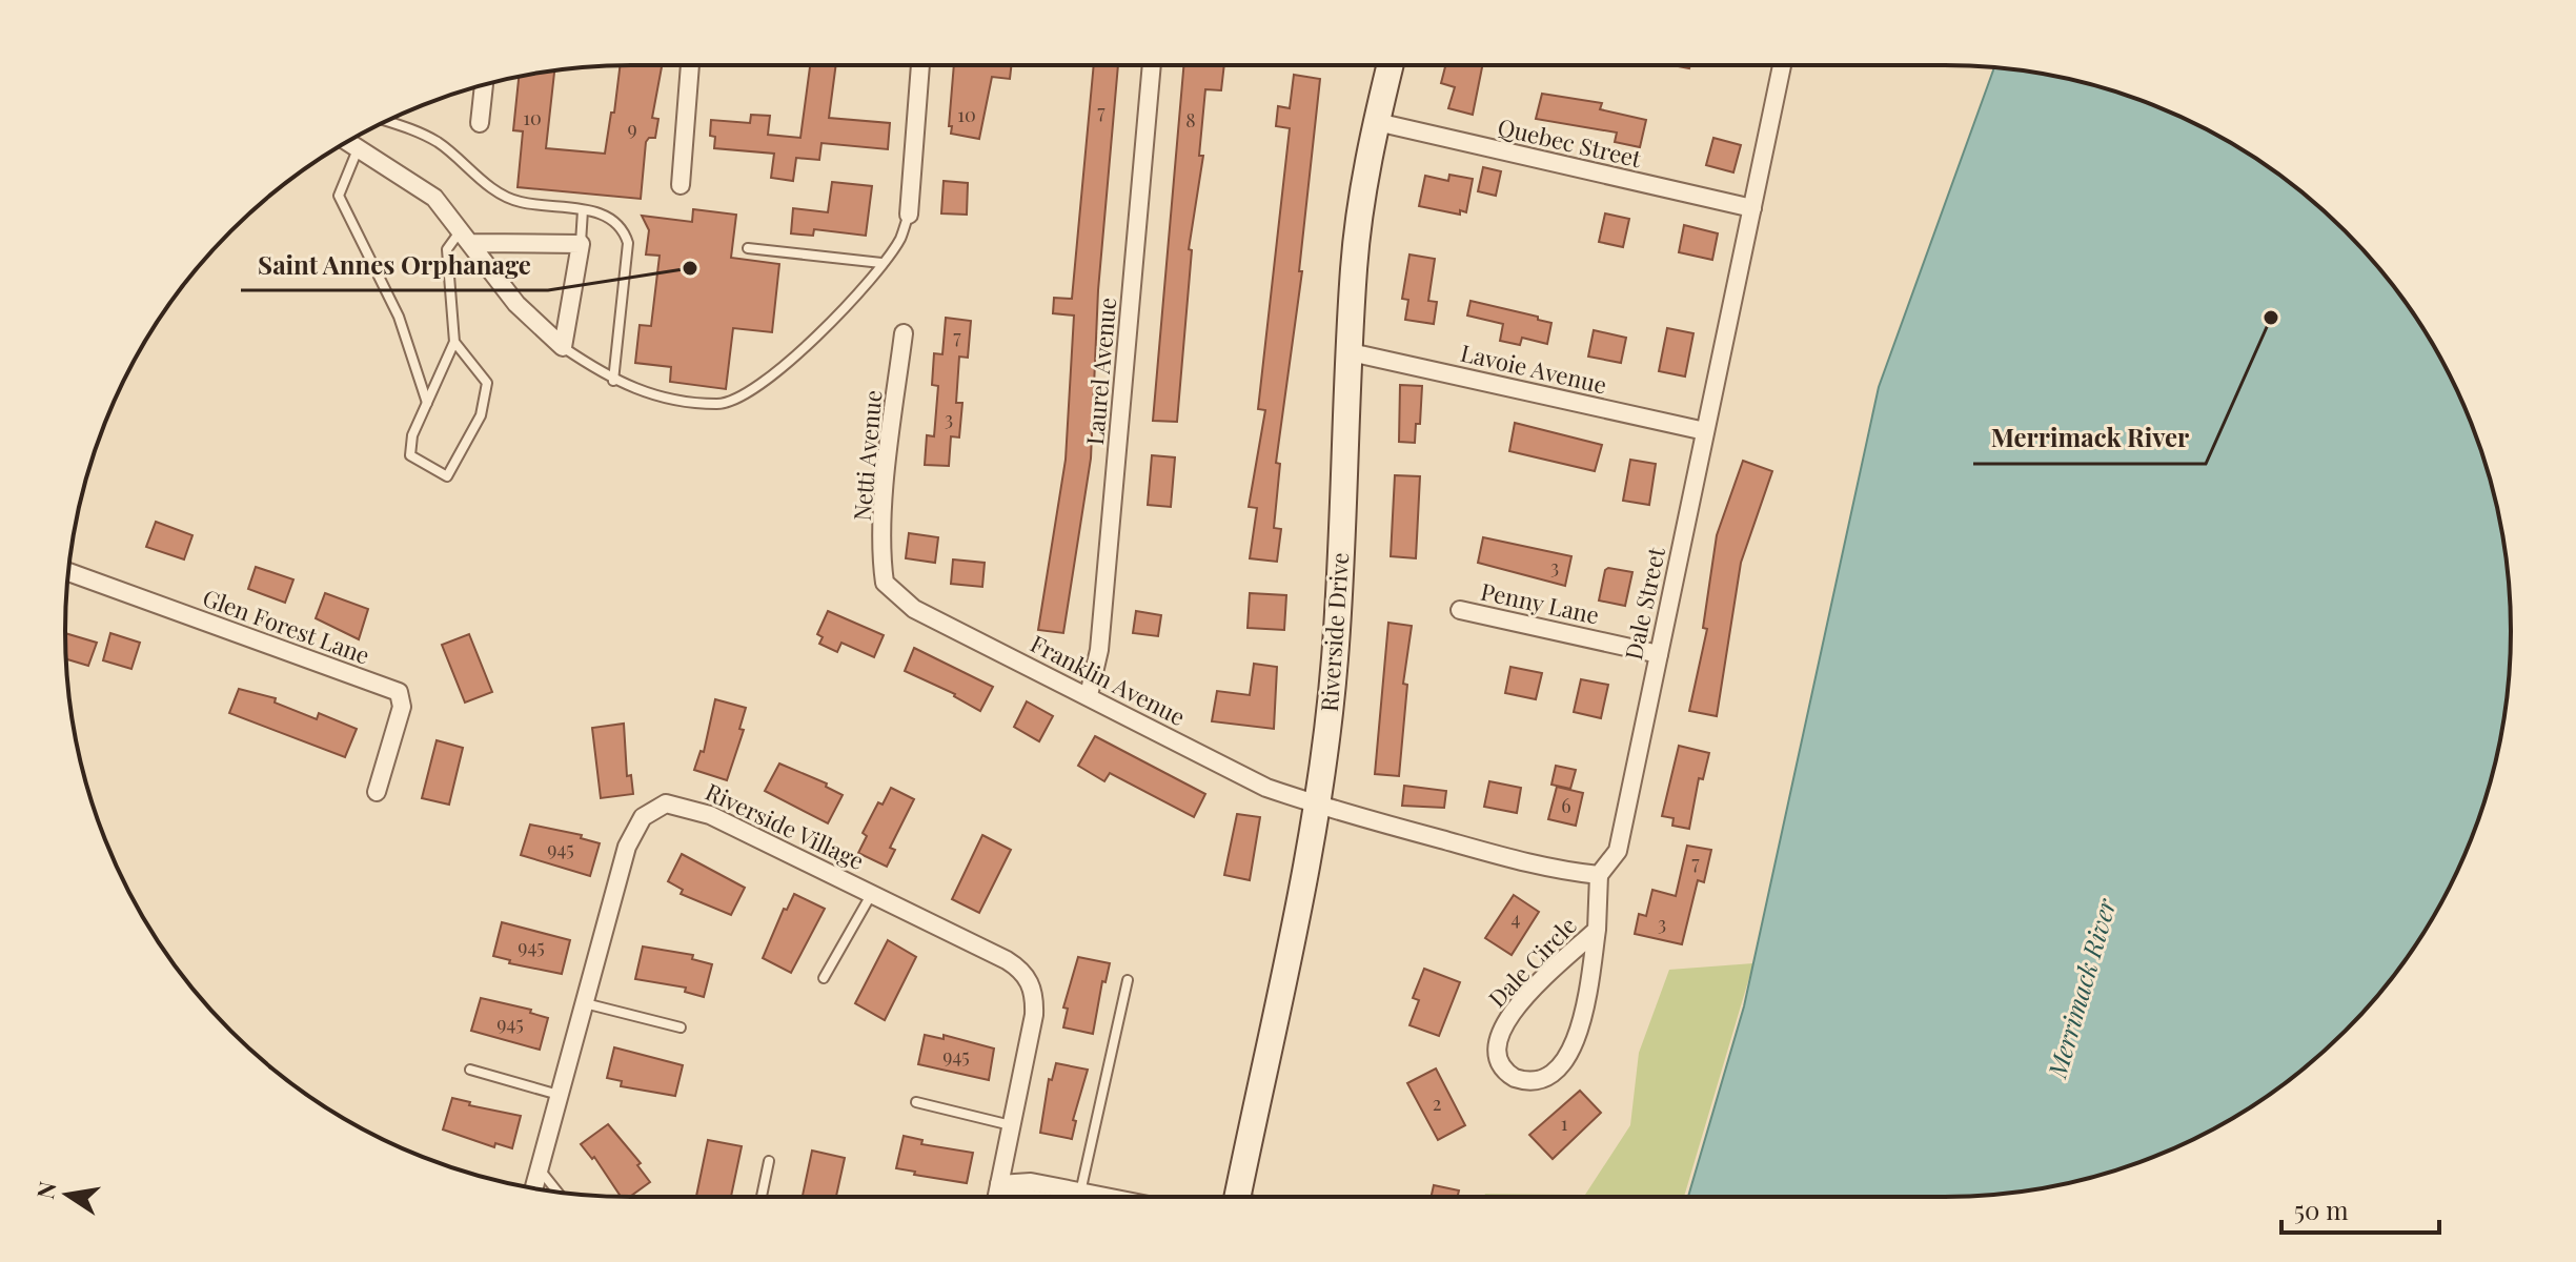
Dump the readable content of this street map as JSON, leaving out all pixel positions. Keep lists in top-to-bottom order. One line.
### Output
{"streets":{"main road":["Riverside Drive"],"street":["Quebec Street","Lavoie Avenue","Laurel Avenue","Netti Avenue","Penny Lane","Dale Street","Glen Forest Lane","Franklin Avenue","Riverside Village","Dale Circle"]},"crossings":[["Quebec Street","Dale Street"],["Quebec Street","Riverside Drive"],["Lavoie Avenue","Dale Street"],["Lavoie Avenue","Riverside Drive"],["Laurel Avenue","Franklin Avenue"],["Netti Avenue","Franklin Avenue"],["Penny Lane","Dale Street"],["Dale Street","Dale Circle"],["Riverside Drive","Franklin Avenue"]],"water":["Merrimack River"],"places":["Saint Annes Orphanage","Merrimack River"],"house_numbers":["7","10","10","8","9","7","3","3","6","945","7","4","3","945","945","945","2","1"],"scale_bar":"50 m","north":"left"}
